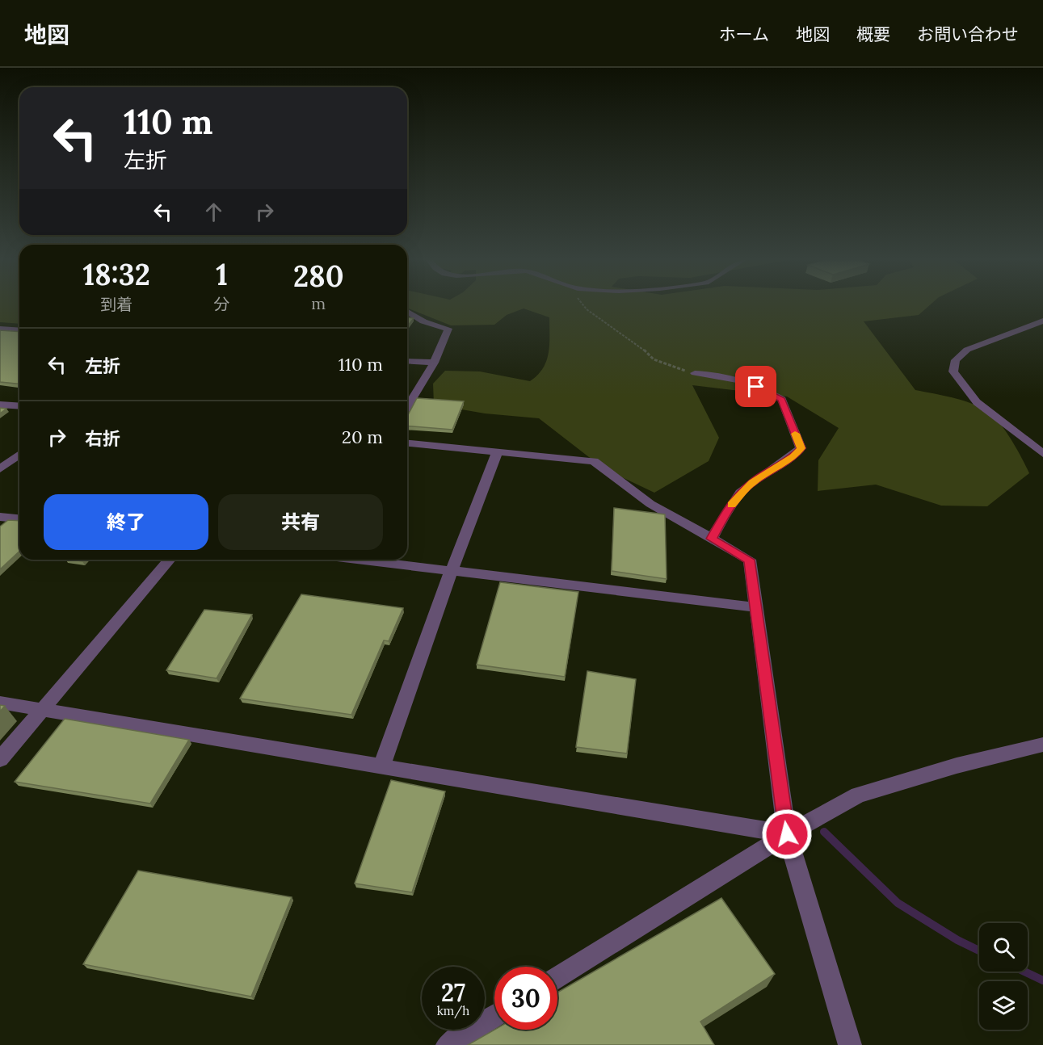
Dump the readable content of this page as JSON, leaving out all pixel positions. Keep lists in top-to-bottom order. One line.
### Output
{"page":{"header":"地図","nav":["ホーム","地図","概要","お問い合わせ"],"turn":["110 m","左折"],"eta":["18:32","到着","1","分","280","m"],"list":[{"name":"左折","value":"110 m"},{"name":"右折","value":"20 m"}],"buttons":["終了","共有"],"speed":"27 km/h","limit":"30"}}
